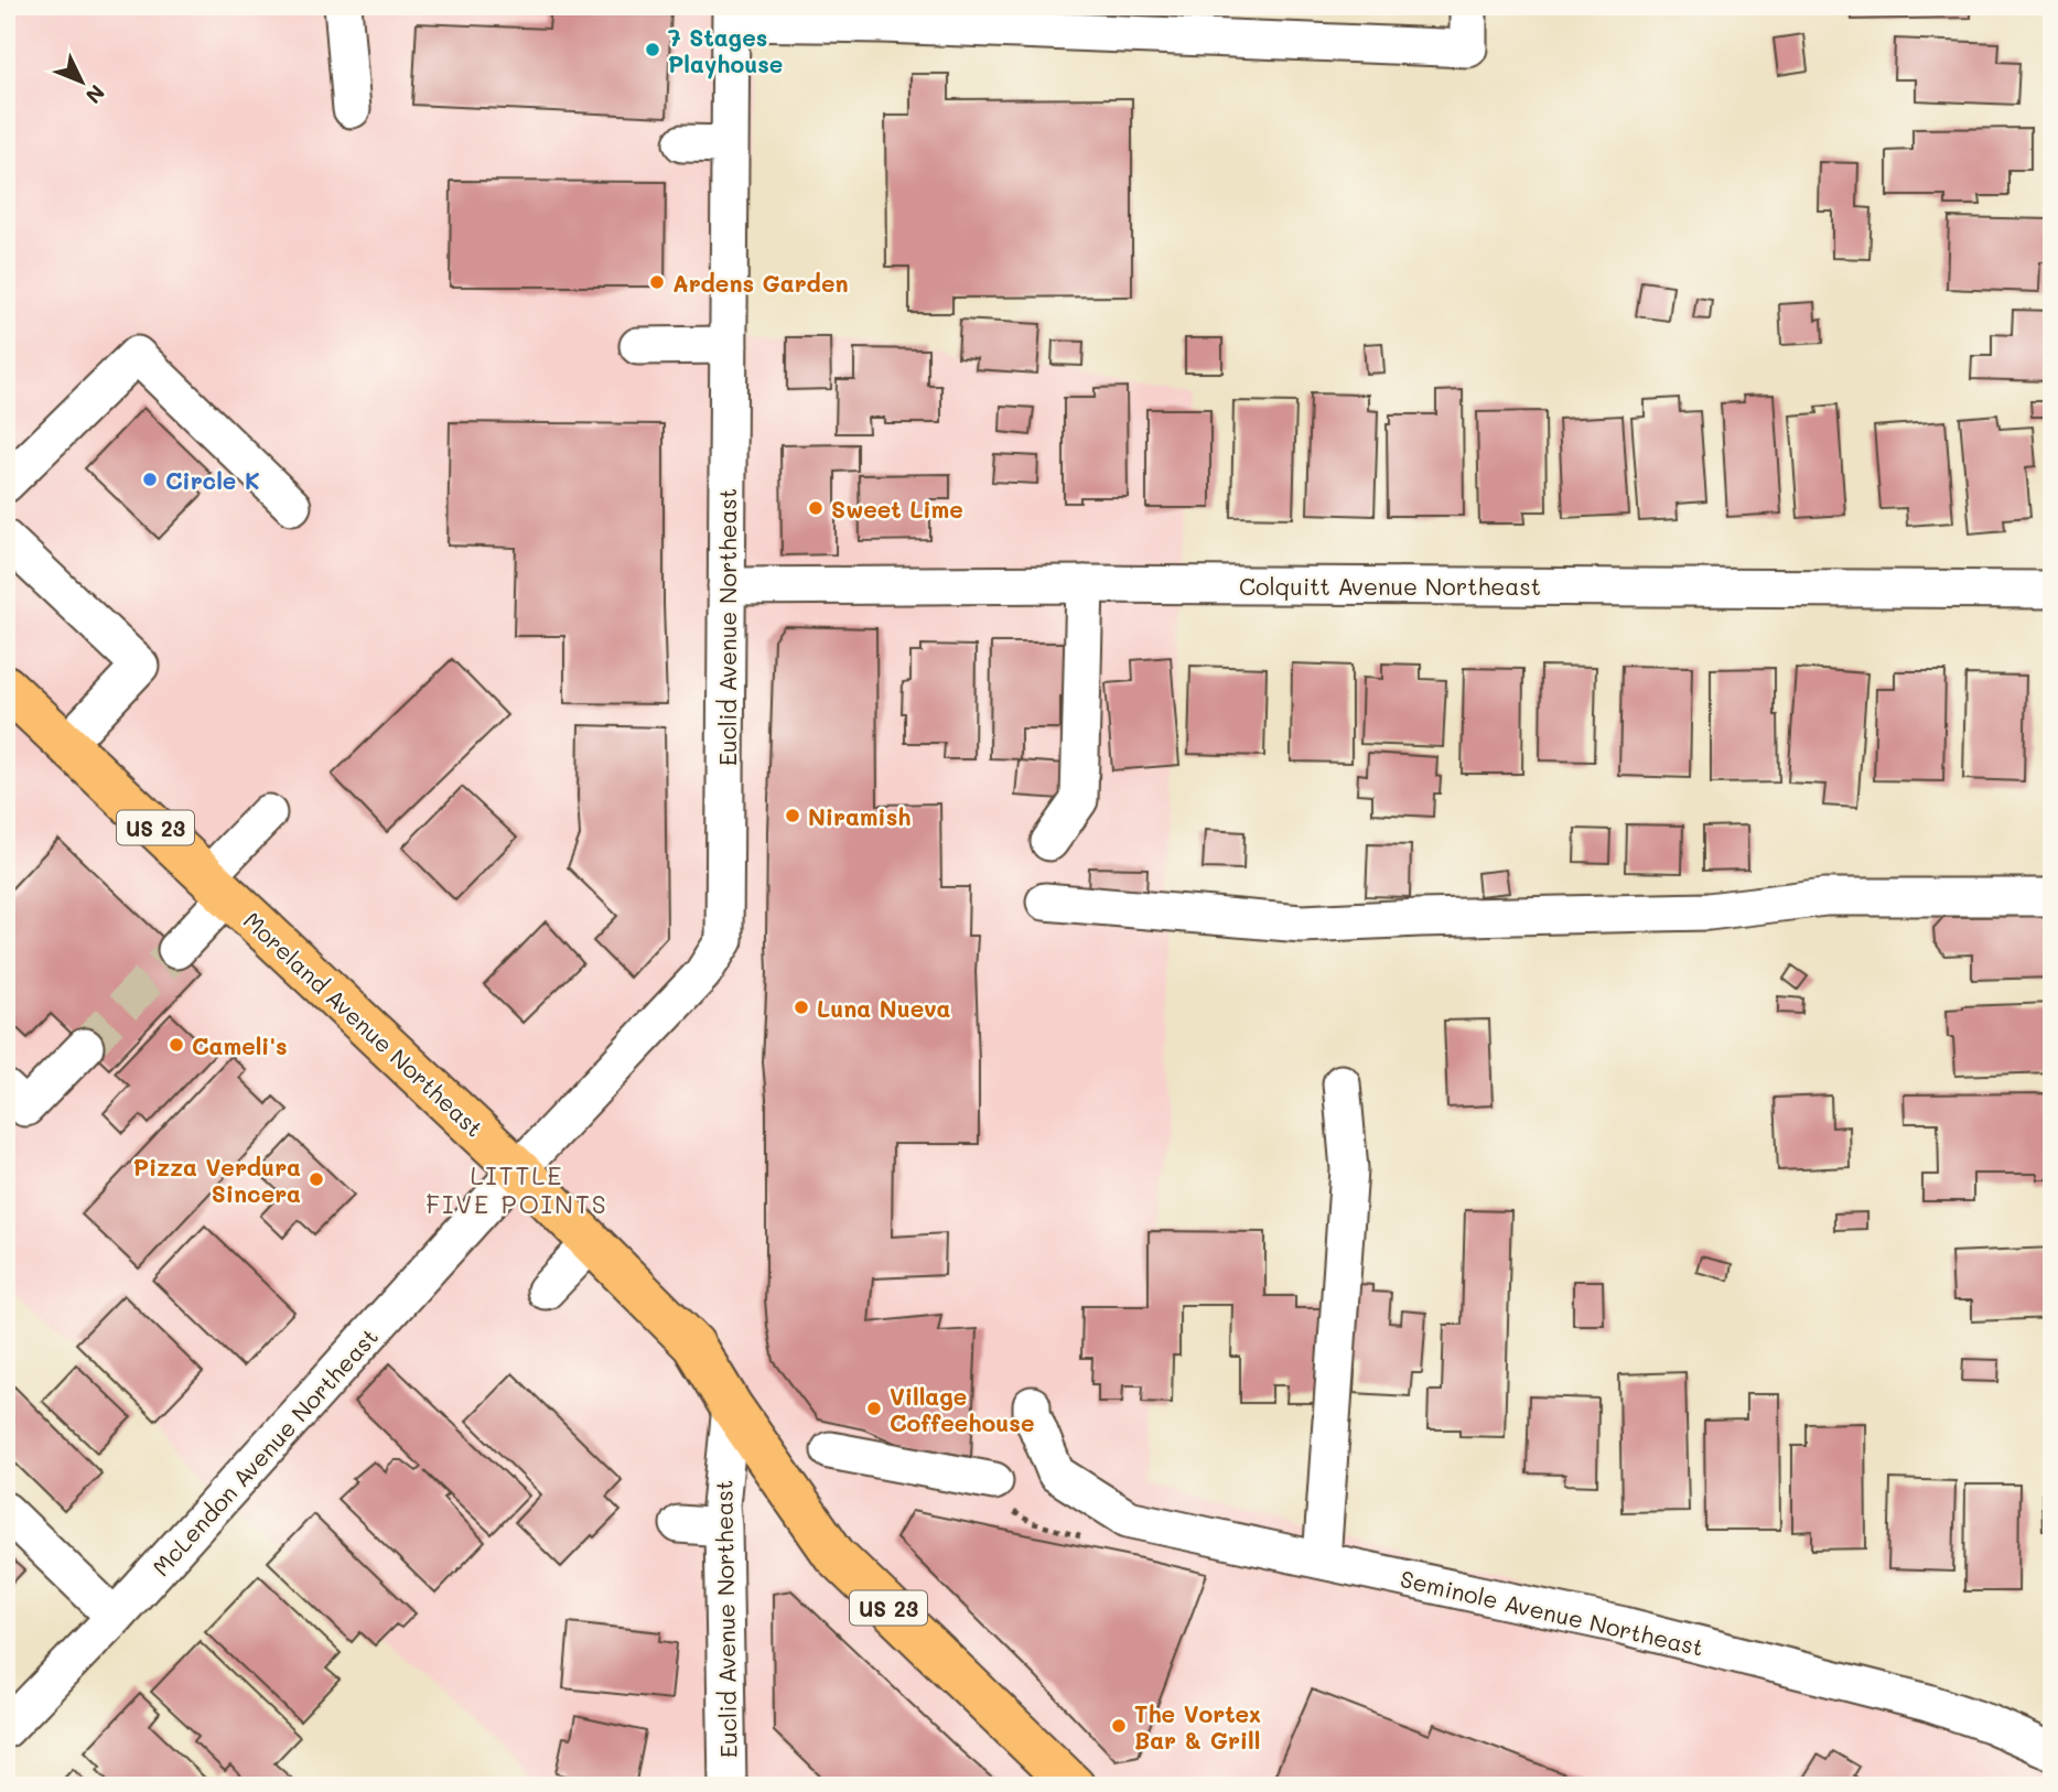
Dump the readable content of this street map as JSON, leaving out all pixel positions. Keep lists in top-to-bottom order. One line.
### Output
{"streets":{"highway":["US 23","Moreland Avenue Northeast"],"street":["Colquitt Avenue Northeast","Euclid Avenue Northeast","McLendon Avenue Northeast","Seminole Avenue Northeast"]},"crossings":[["Colquitt Avenue Northeast","Euclid Avenue Northeast"],["Euclid Avenue Northeast","Moreland Avenue Northeast"],["Euclid Avenue Northeast","McLendon Avenue Northeast"],["Moreland Avenue Northeast","McLendon Avenue Northeast"]],"districts":["LITTLE FIVE POINTS"],"places":["7 Stages Playhouse","Ardens Garden","Circle K","Sweet Lime","Niramish","Luna Nueva","Cameli's","Pizza Verdura Sincera","Village Coffeehouse","The Vortex Bar & Grill"],"north":"bottom right"}
